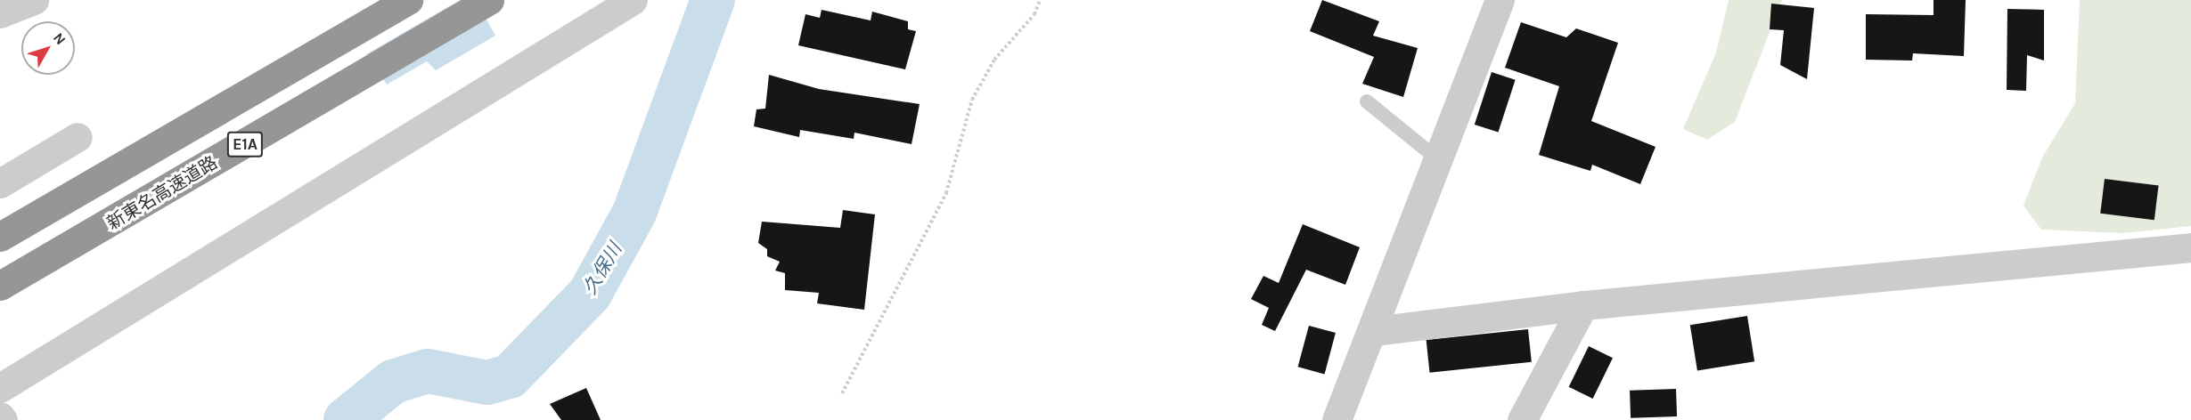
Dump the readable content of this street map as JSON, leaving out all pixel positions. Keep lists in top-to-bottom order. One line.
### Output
{"streets":{"highway":["E1A","新東名高速道路"]},"water":["久保川"],"north":"top right"}
